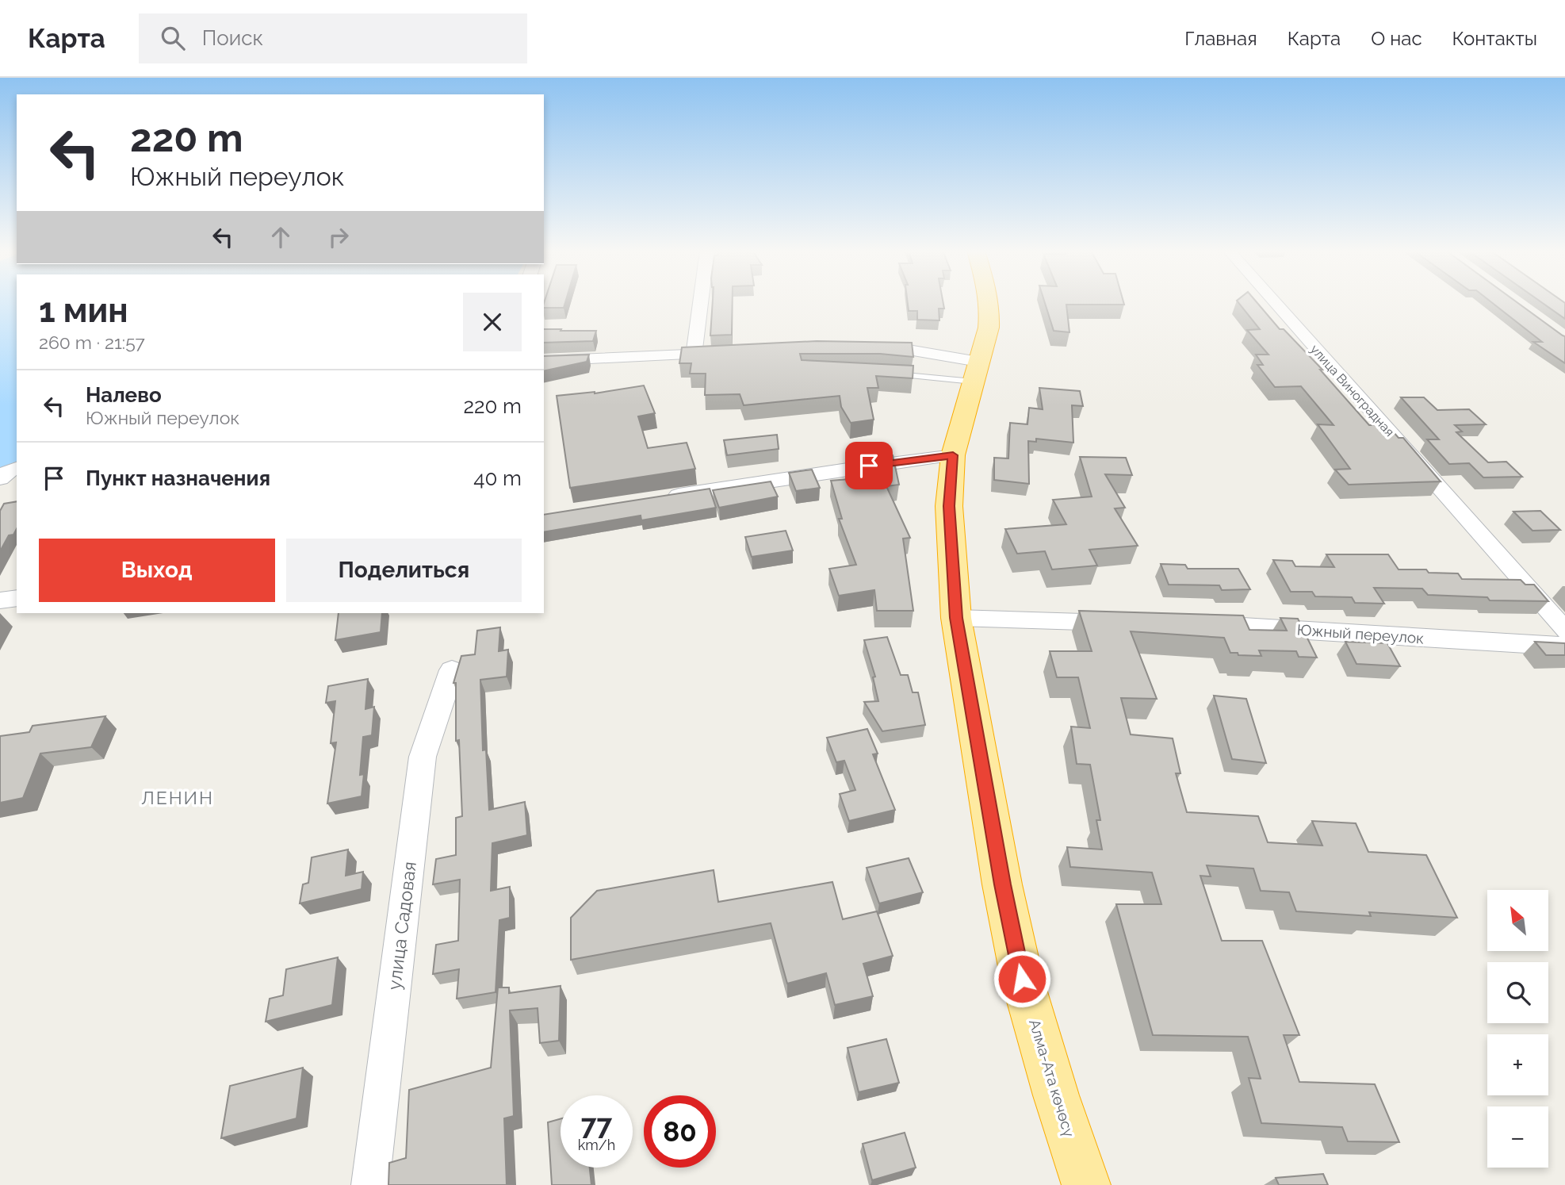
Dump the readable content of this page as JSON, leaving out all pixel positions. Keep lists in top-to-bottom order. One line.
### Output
{"streets":{"highway":["Алма-Ата көчөсү"],"street":["улица Виноградная","Южный переулок","улица Садовая"]},"districts":["ЛЕНИН"],"north":"top left","page":{"header":"Карта","search":"Поиск","nav":["Главная","Карта","О нас","Контакты"],"turn":["220 m","Южный переулок"],"heading":["1 мин","260 m · 21:57"],"list":[{"name":"Налево","note":"Южный переулок","value":"220 m"},{"name":"Пункт назначения","value":"40 m"}],"buttons":["Выход","Поделиться"],"map_buttons":["+","−"],"speed":"77 km/h","limit":"80"}}
